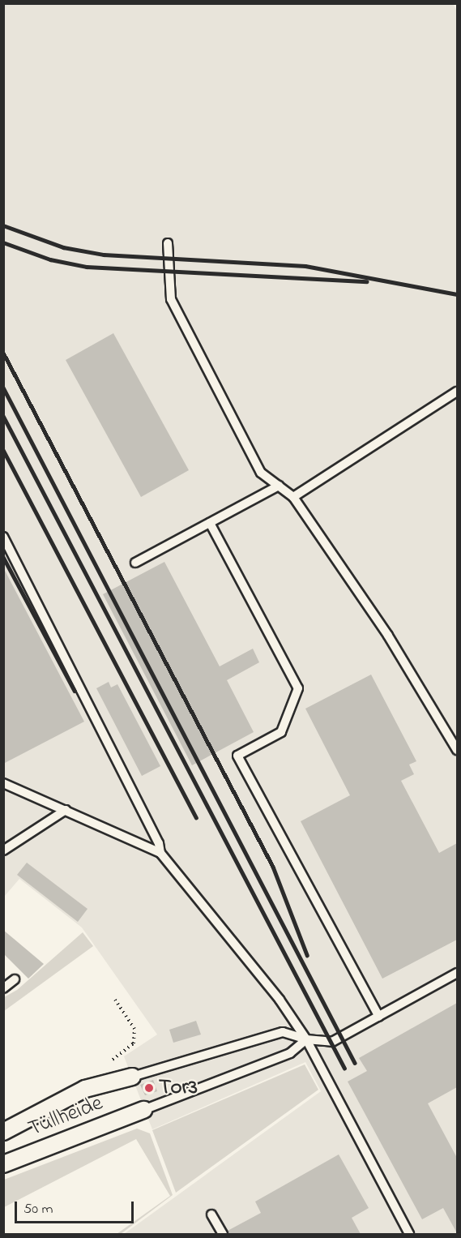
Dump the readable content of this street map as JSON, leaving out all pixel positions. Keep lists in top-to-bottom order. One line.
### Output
{"streets":{"street":["Tüllheide"]},"places":["Tor3"],"scale_bar":"50 m"}
